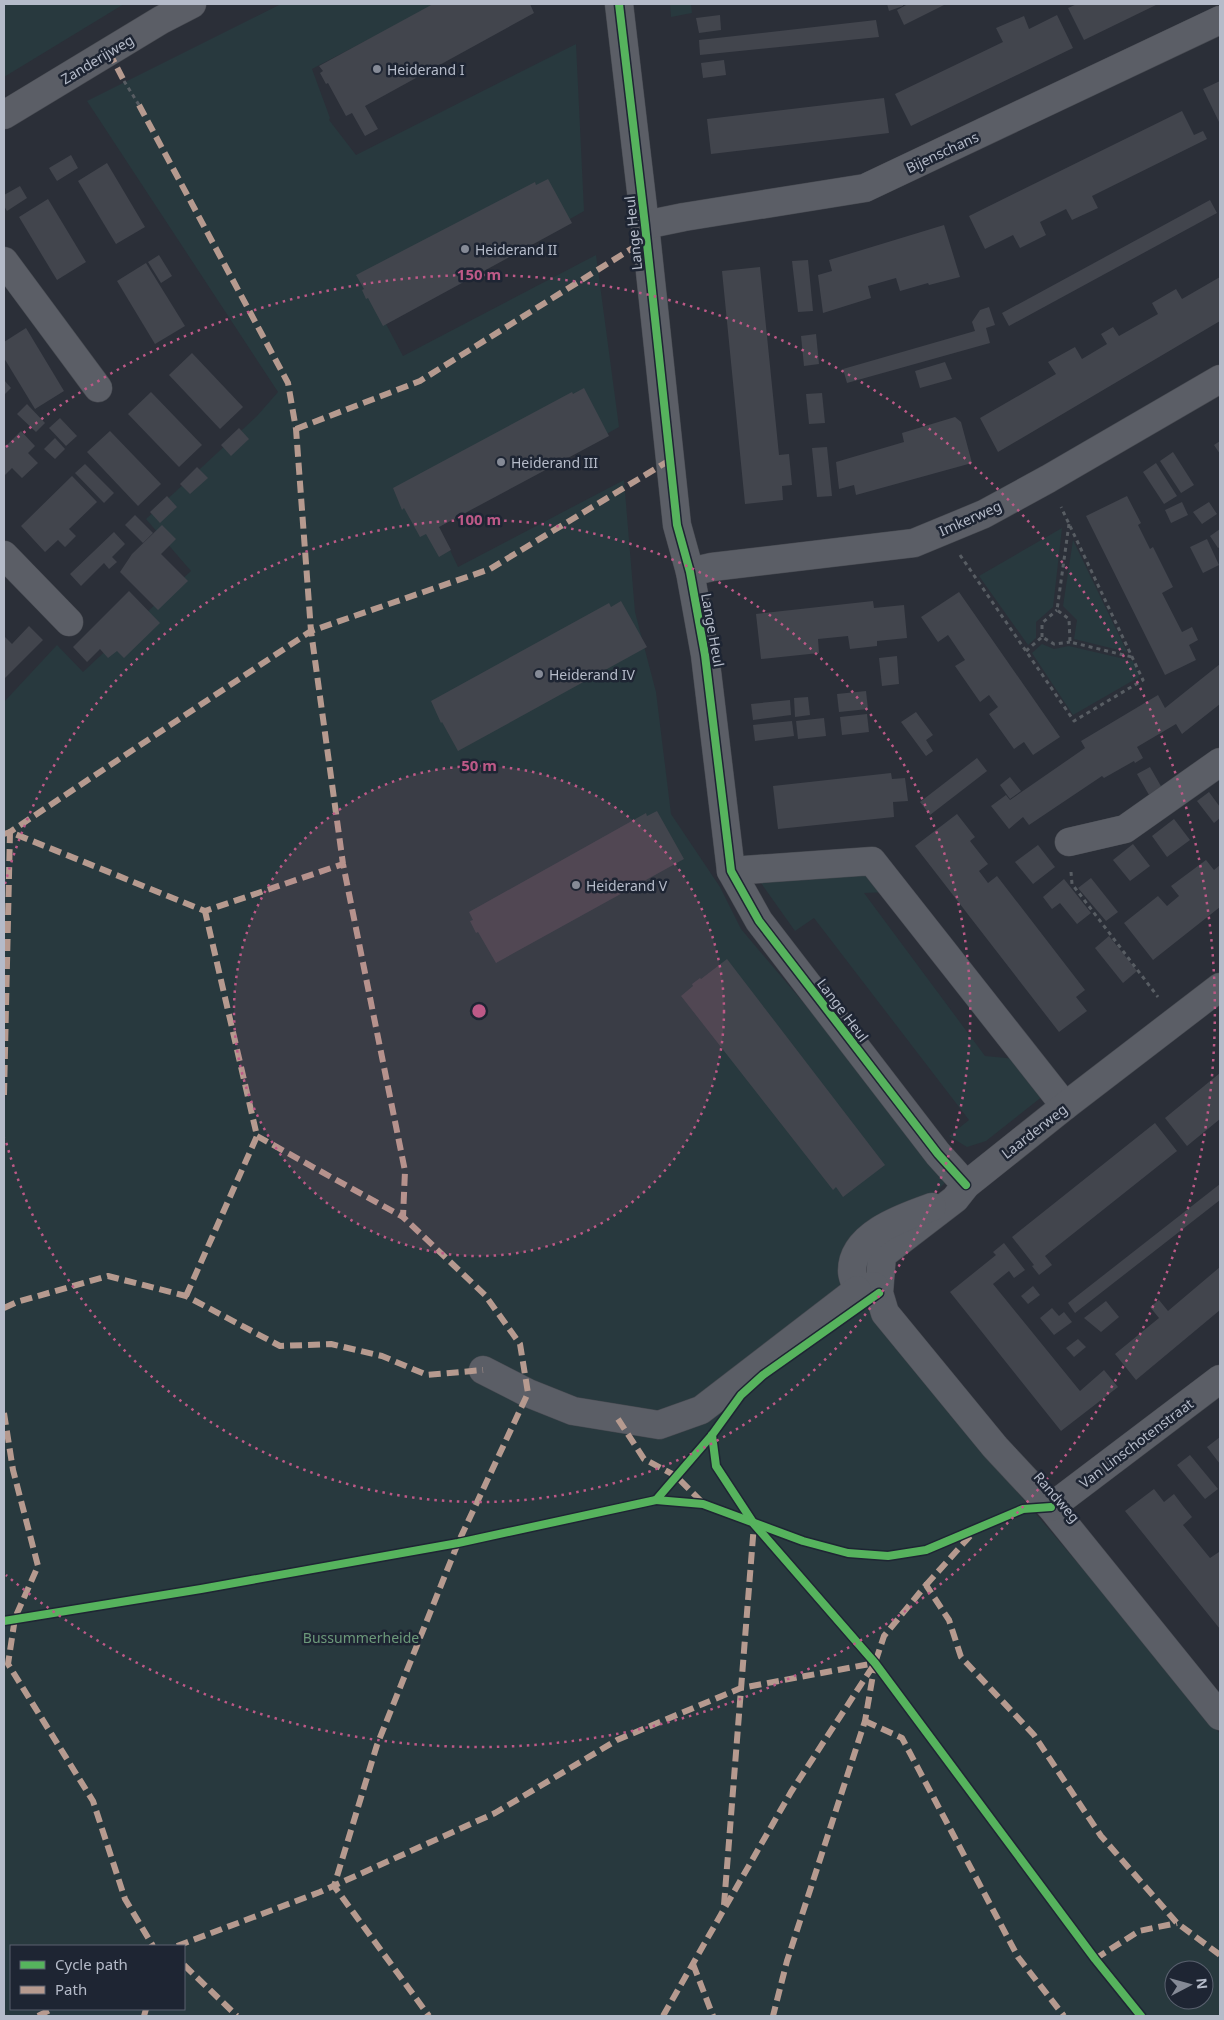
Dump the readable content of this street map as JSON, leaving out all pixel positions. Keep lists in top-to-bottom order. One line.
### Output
{"streets":{"street":["Zanderijweg","Bijenschans","Lange Heul","Imkerweg","Laarderweg","Van Linschotenstraat","Randweg"]},"crossings":[["Bijenschans","Lange Heul"],["Lange Heul","Imkerweg"],["Lange Heul","Laarderweg"],["Laarderweg","Randweg"],["Van Linschotenstraat","Randweg"]],"parks":["Bussummerheide"],"places":["Heiderand I","Heiderand II","Heiderand III","Heiderand IV","Heiderand V"],"legend":["Cycle path","Path"],"north":"right","rings":["150 m","100 m","50 m"]}
